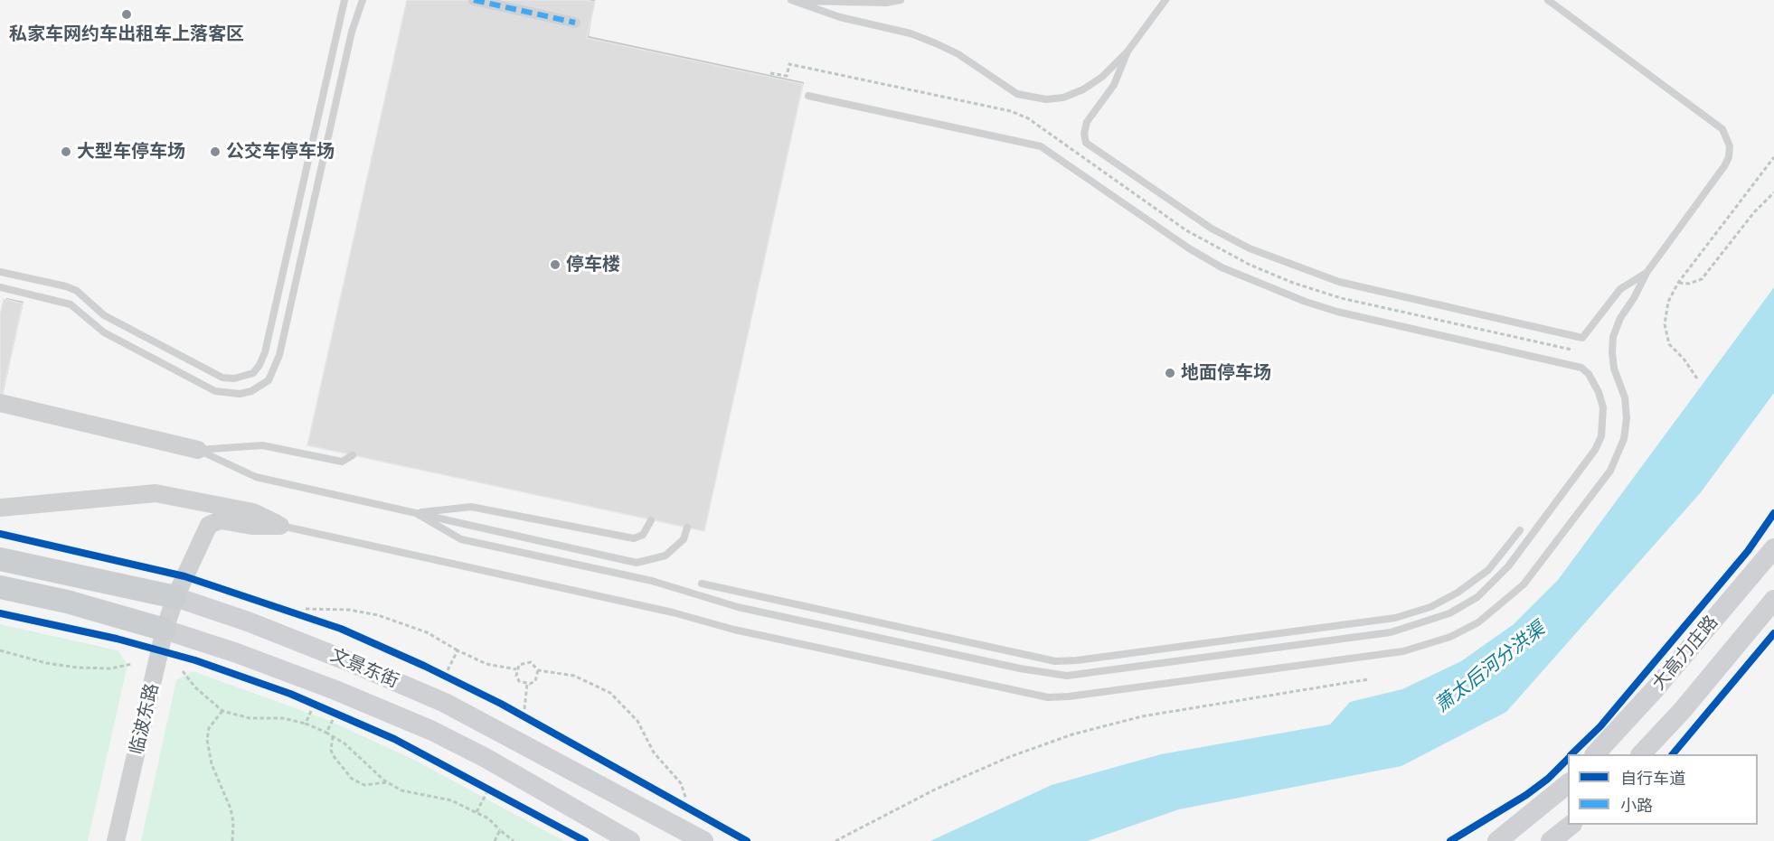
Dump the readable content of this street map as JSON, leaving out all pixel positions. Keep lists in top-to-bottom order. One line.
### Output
{"streets":{"main road":["大高力庄路","文景东街"],"street":["临波东路"]},"crossings":[["文景东街","临波东路"]],"water":["萧太后河分洪渠"],"places":["私家车网约车出租车上落客区","大型车停车场","公交车停车场","停车楼","地面停车场"],"legend":["自行车道","小路"]}
